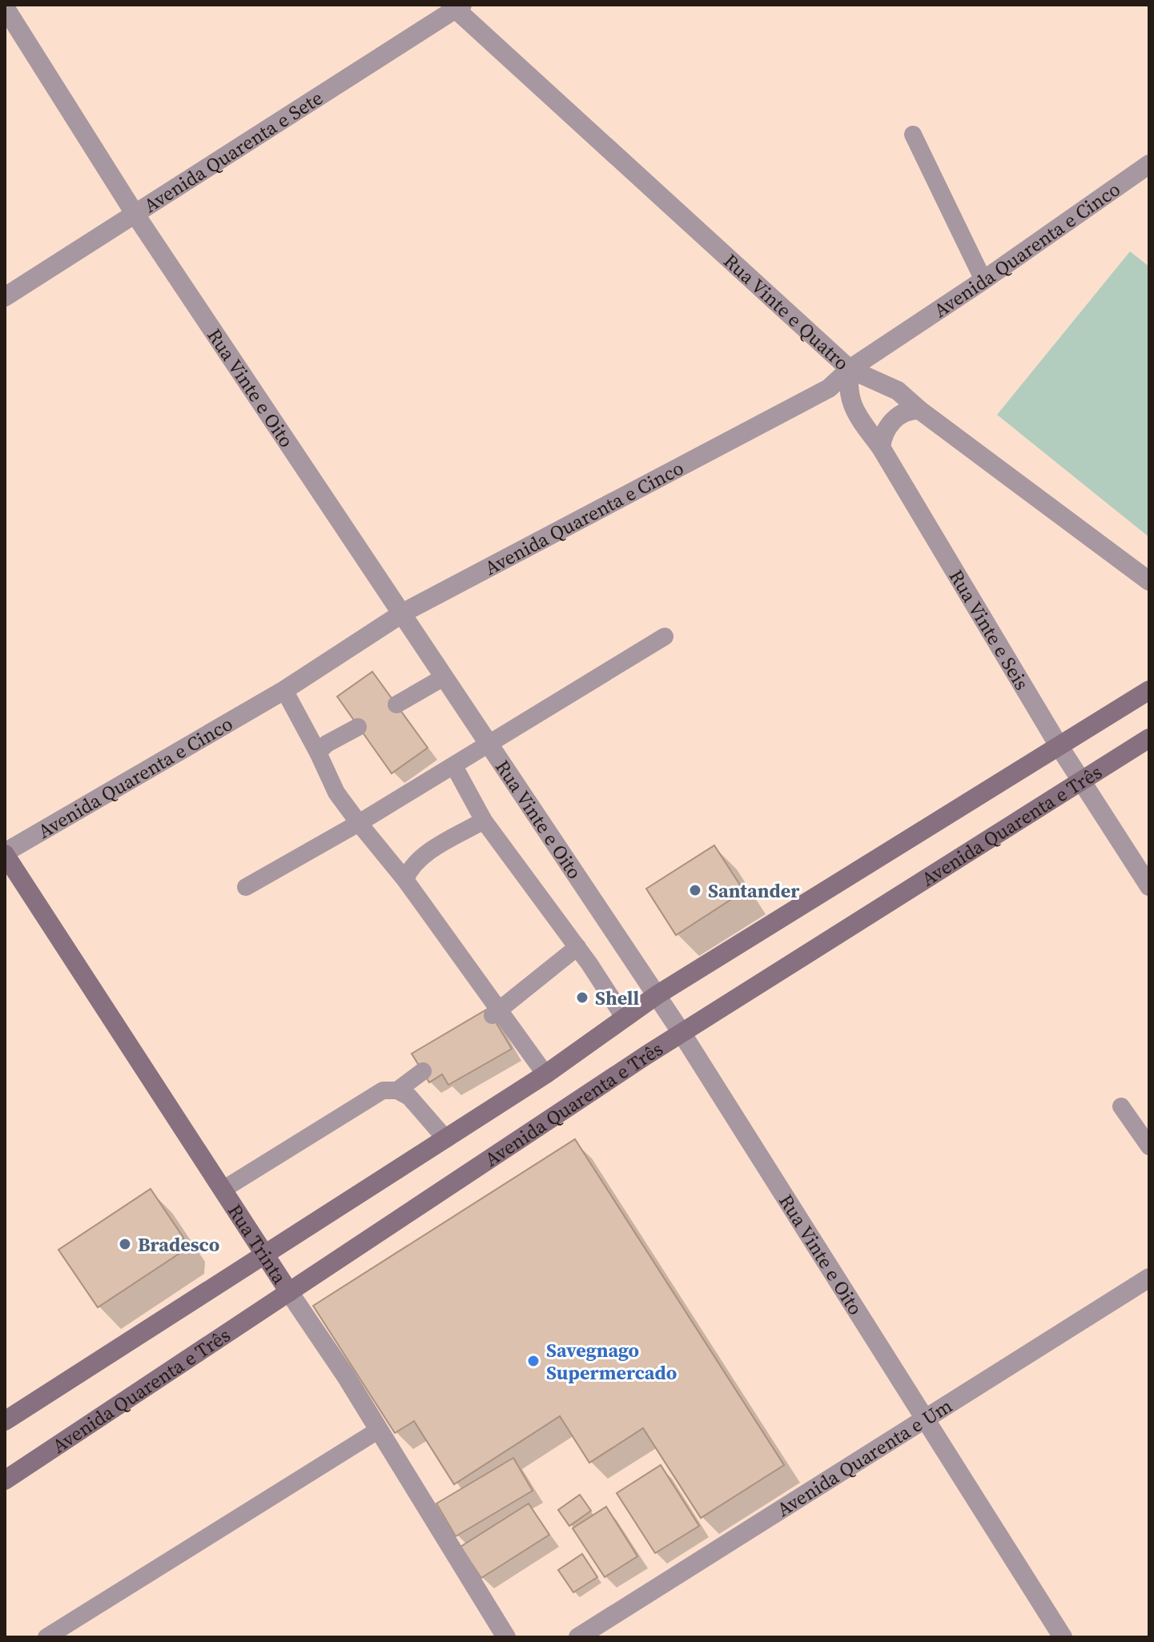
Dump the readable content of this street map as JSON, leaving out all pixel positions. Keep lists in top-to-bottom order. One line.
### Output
{"streets":{"main road":["Avenida Quarenta e Três","Rua Trinta"],"street":["Avenida Quarenta e Sete","Avenida Quarenta e Cinco","Rua Vinte e Quatro","Rua Vinte e Oito","Rua Vinte e Seis","Avenida Quarenta e Um"]},"crossings":[["Avenida Quarenta e Sete","Rua Vinte e Quatro"],["Avenida Quarenta e Sete","Rua Vinte e Oito"],["Avenida Quarenta e Cinco","Rua Vinte e Quatro"],["Avenida Quarenta e Cinco","Rua Vinte e Oito"],["Avenida Quarenta e Cinco","Rua Vinte e Seis"],["Avenida Quarenta e Cinco","Rua Trinta"],["Rua Vinte e Quatro","Rua Vinte e Seis"],["Rua Vinte e Oito","Avenida Quarenta e Três"],["Rua Vinte e Oito","Avenida Quarenta e Um"],["Rua Vinte e Seis","Avenida Quarenta e Três"],["Avenida Quarenta e Três","Rua Trinta"]],"places":["Santander","Shell","Bradesco","Savegnago Supermercado"]}
